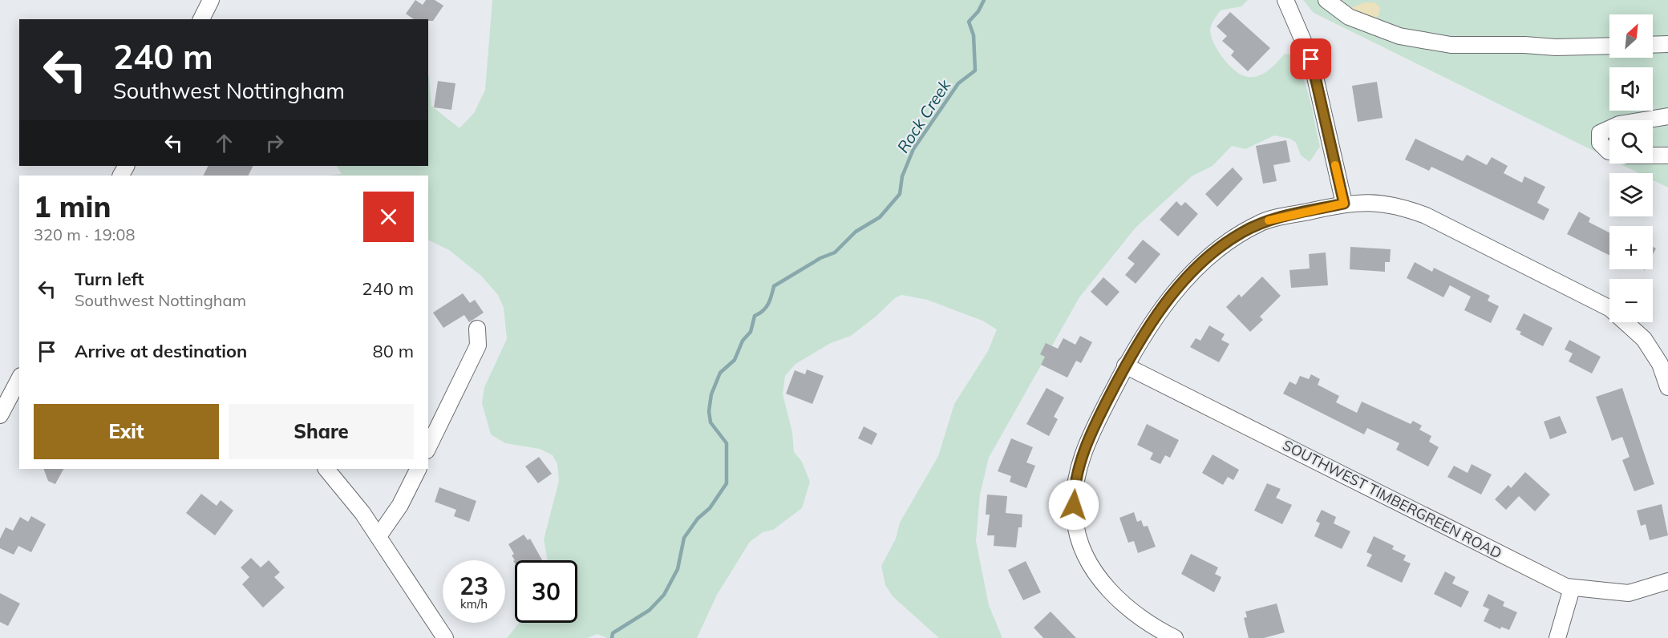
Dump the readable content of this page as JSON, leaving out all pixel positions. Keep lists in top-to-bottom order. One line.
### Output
{"streets":{"street":["SOUTHWEST TIMBERGREEN ROAD"]},"water":["Rock Creek"],"north":"top right","page":{"map_buttons":["+","−"],"turn":["240 m","Southwest Nottingham"],"heading":["1 min","320 m · 19:08"],"list":[{"name":"Turn left","note":"Southwest Nottingham","value":"240 m"},{"name":"Arrive at destination","value":"80 m"}],"buttons":["Exit","Share"],"speed":"23 km/h","limit":"30"}}
